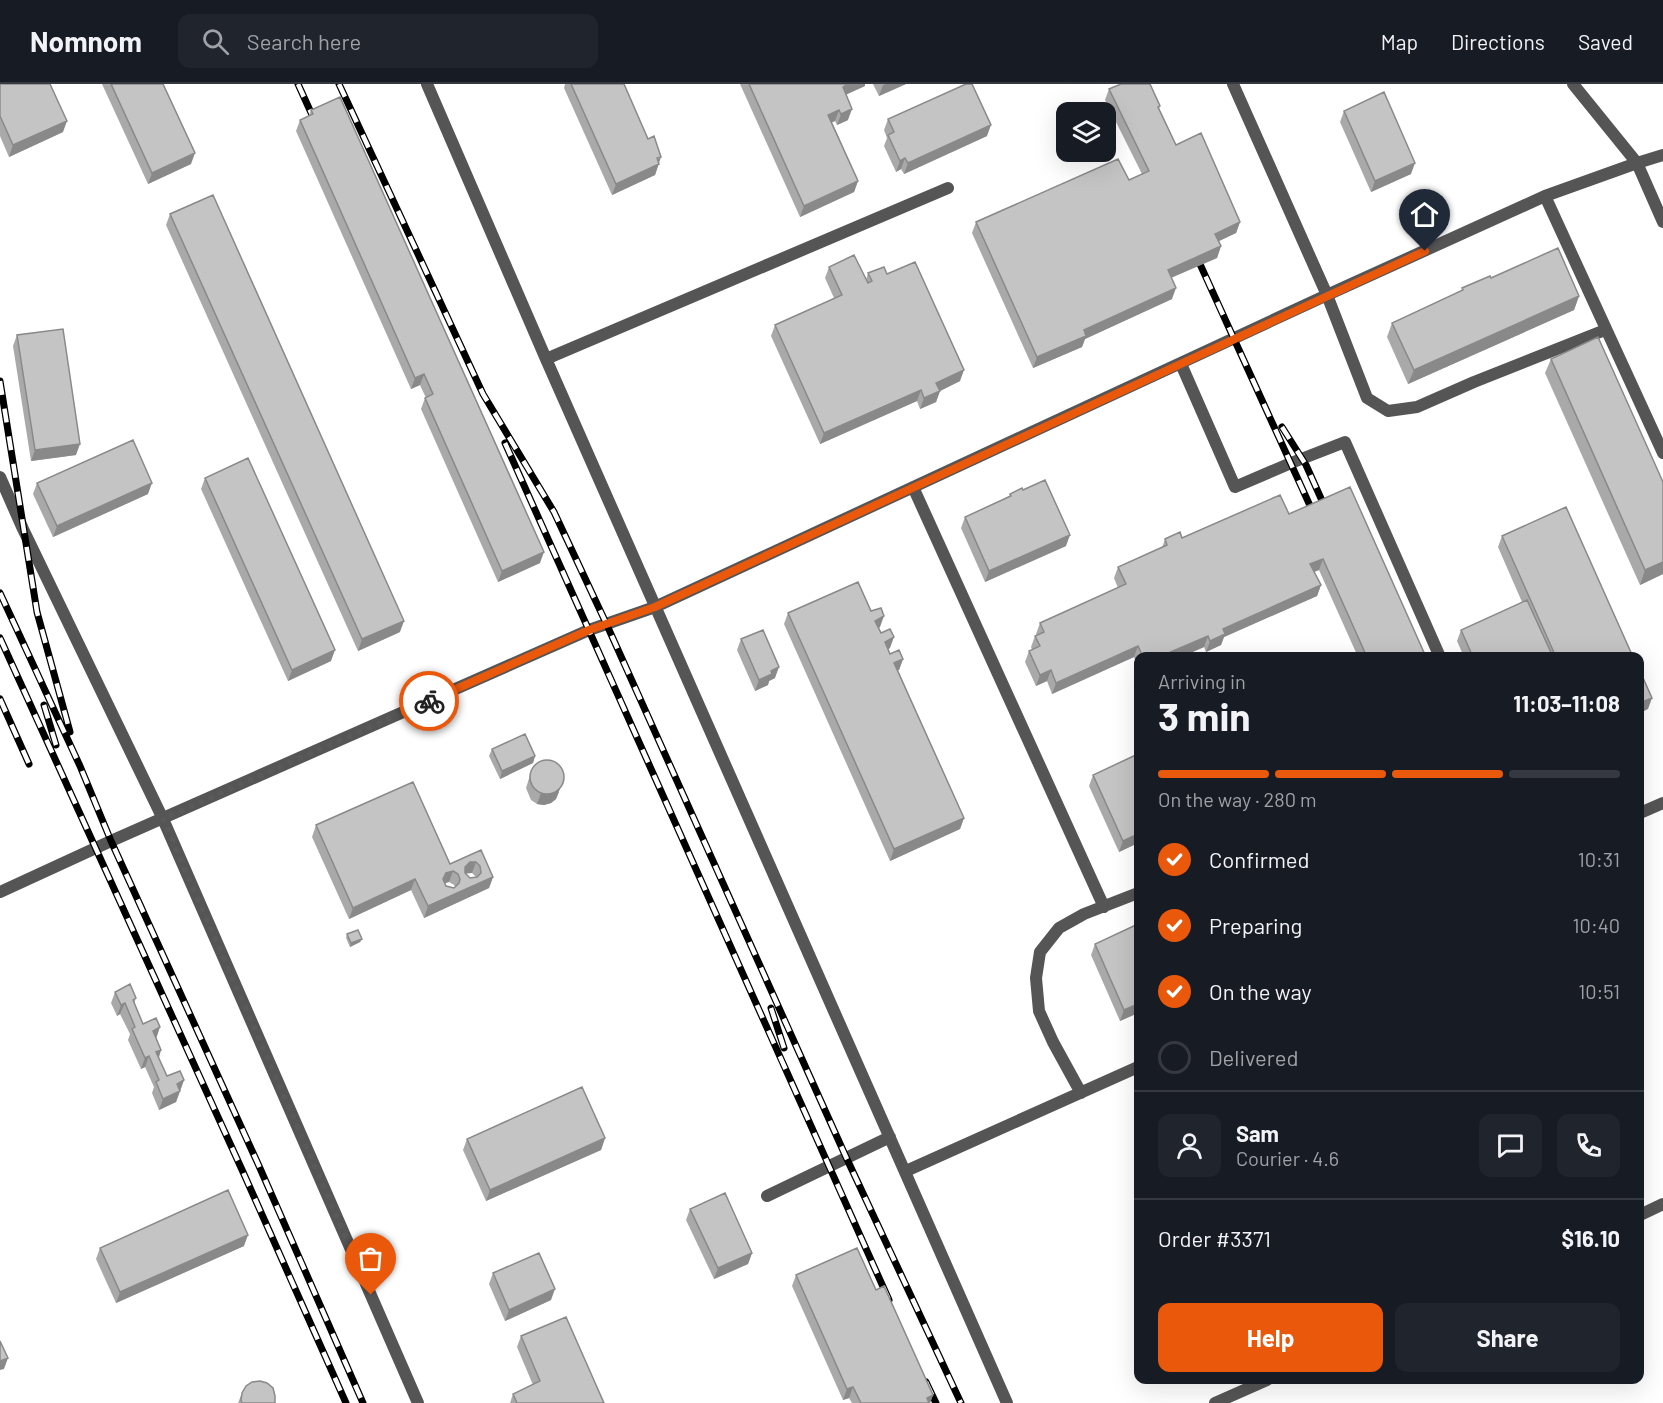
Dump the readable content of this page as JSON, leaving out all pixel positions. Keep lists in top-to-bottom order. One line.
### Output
{"page":{"header":"Nomnom","search":"Search here","nav":["Map","Directions","Saved"],"heading":["3 min","Arriving in","11:03–11:08"],"panel":["Sam","Courier · 4.6","Order #3371","$16.10"],"bar":"On the way · 280 m","list":[["Confirmed","10:31"],["Preparing","10:40"],["On the way","10:51"],"Delivered"],"buttons":["Help","Share"]}}
